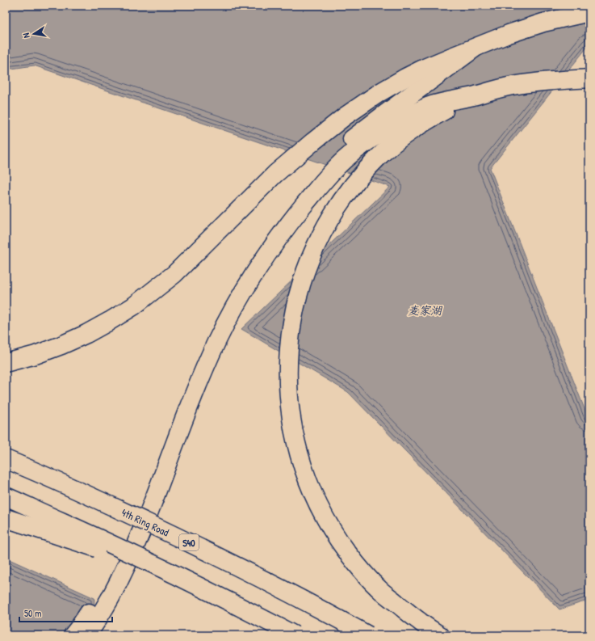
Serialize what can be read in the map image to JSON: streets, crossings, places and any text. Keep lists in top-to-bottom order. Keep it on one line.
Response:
{"streets":{"highway":["4th Ring Road","S40"]},"water":["麦家湖"],"scale_bar":"50 m","north":"left"}
